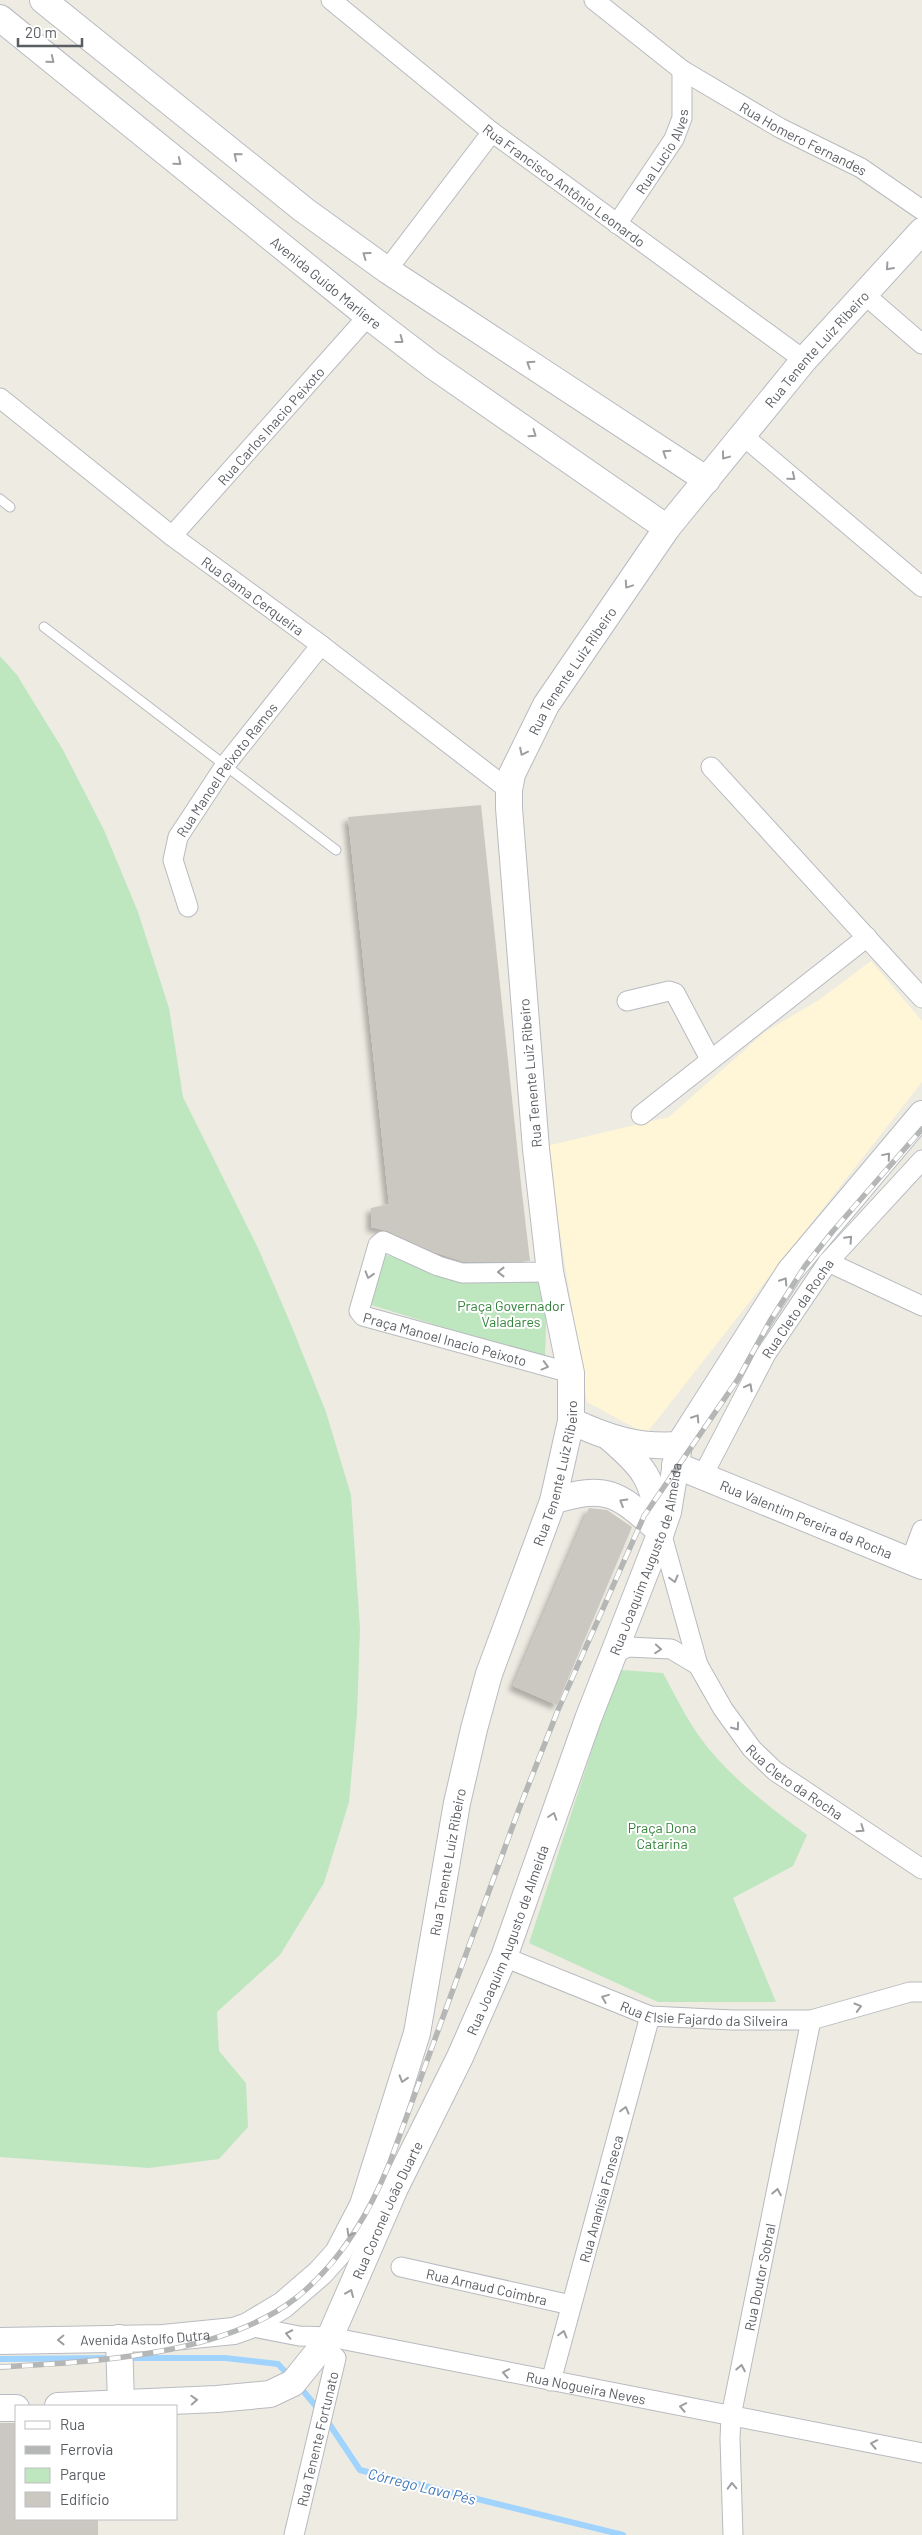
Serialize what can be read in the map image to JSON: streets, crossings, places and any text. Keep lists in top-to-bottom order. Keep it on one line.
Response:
{"streets":{"main road":["Avenida Guido Marliere","Rua Tenente Luiz Ribeiro","Rua Valentim Pereira da Rocha","Rua Joaquim Augusto de Almeida","Rua Coronel João Duarte","Avenida Astolfo Dutra"],"street":["Rua Homero Fernandes","Rua Lucio Alves","Rua Francisco Antônio Leonardo","Rua Carlos Inacio Peixoto","Rua Gama Cerqueira","Rua Manoel Peixoto Ramos","Rua Cleto da Rocha","Praça Manoel Inacio Peixoto","Rua Elsie Fajardo da Silveira","Rua Ananísia Fonseca","Rua Doutor Sobral","Rua Arnaud Coimbra","Rua Nogueira Neves","Rua Tenente Fortunato"]},"crossings":[["Rua Homero Fernandes","Rua Lucio Alves"],["Rua Lucio Alves","Rua Francisco Antônio Leonardo"],["Rua Francisco Antônio Leonardo","Rua Tenente Luiz Ribeiro"],["Avenida Guido Marliere","Rua Tenente Luiz Ribeiro"],["Avenida Guido Marliere","Rua Carlos Inacio Peixoto"],["Rua Tenente Luiz Ribeiro","Rua Gama Cerqueira"],["Rua Tenente Luiz Ribeiro","Praça Manoel Inacio Peixoto"],["Rua Tenente Luiz Ribeiro","Rua Coronel João Duarte"],["Rua Carlos Inacio Peixoto","Rua Gama Cerqueira"],["Rua Gama Cerqueira","Rua Manoel Peixoto Ramos"],["Rua Cleto da Rocha","Rua Valentim Pereira da Rocha"],["Rua Cleto da Rocha","Rua Joaquim Augusto de Almeida"],["Rua Valentim Pereira da Rocha","Rua Joaquim Augusto de Almeida"],["Rua Joaquim Augusto de Almeida","Rua Elsie Fajardo da Silveira"],["Rua Joaquim Augusto de Almeida","Rua Coronel João Duarte"],["Rua Elsie Fajardo da Silveira","Rua Ananísia Fonseca"],["Rua Elsie Fajardo da Silveira","Rua Doutor Sobral"],["Rua Ananísia Fonseca","Rua Arnaud Coimbra"],["Rua Ananísia Fonseca","Rua Nogueira Neves"],["Rua Coronel João Duarte","Avenida Astolfo Dutra"],["Rua Coronel João Duarte","Rua Nogueira Neves"],["Rua Coronel João Duarte","Rua Tenente Fortunato"],["Rua Doutor Sobral","Rua Nogueira Neves"],["Avenida Astolfo Dutra","Rua Nogueira Neves"],["Rua Nogueira Neves","Rua Tenente Fortunato"]],"one_way":["Rua Joaquim Augusto de Almeida","Rua Ananísia Fonseca","Rua Doutor Sobral","Rua Nogueira Neves"],"water":["Córrego Lava Pés"],"parks":["Praça Governador Valadares","Praça Dona Catarina"],"legend":["Rua","Ferrovia","Parque","Edifício"],"scale_bar":"20 m"}
